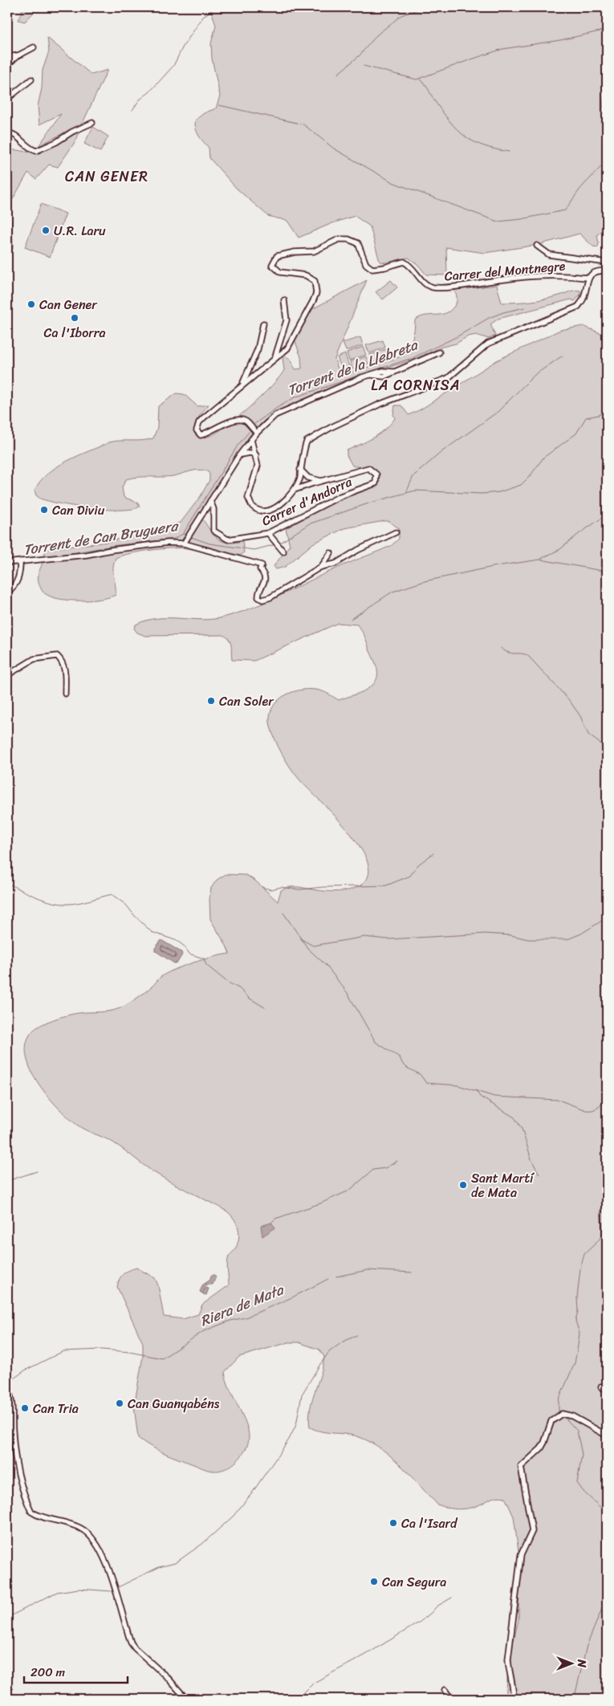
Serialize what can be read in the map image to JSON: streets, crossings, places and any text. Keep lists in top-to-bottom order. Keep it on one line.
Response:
{"streets":{"street":["Carrer del Montnegre","Carrer d'Andorra"]},"districts":["CAN GENER","LA CORNISA"],"water":["Torrent de la Llebreta","Torrent de Can Bruguera","Riera de Mata"],"places":["U.R. Laru","Can Gener","Ca l'Iborra","Can Diviu","Can Soler","Sant Martí de Mata","Can Guanyabéns","Can Tria","Ca l'Isard","Can Segura"],"scale_bar":"200 m","north":"right"}
